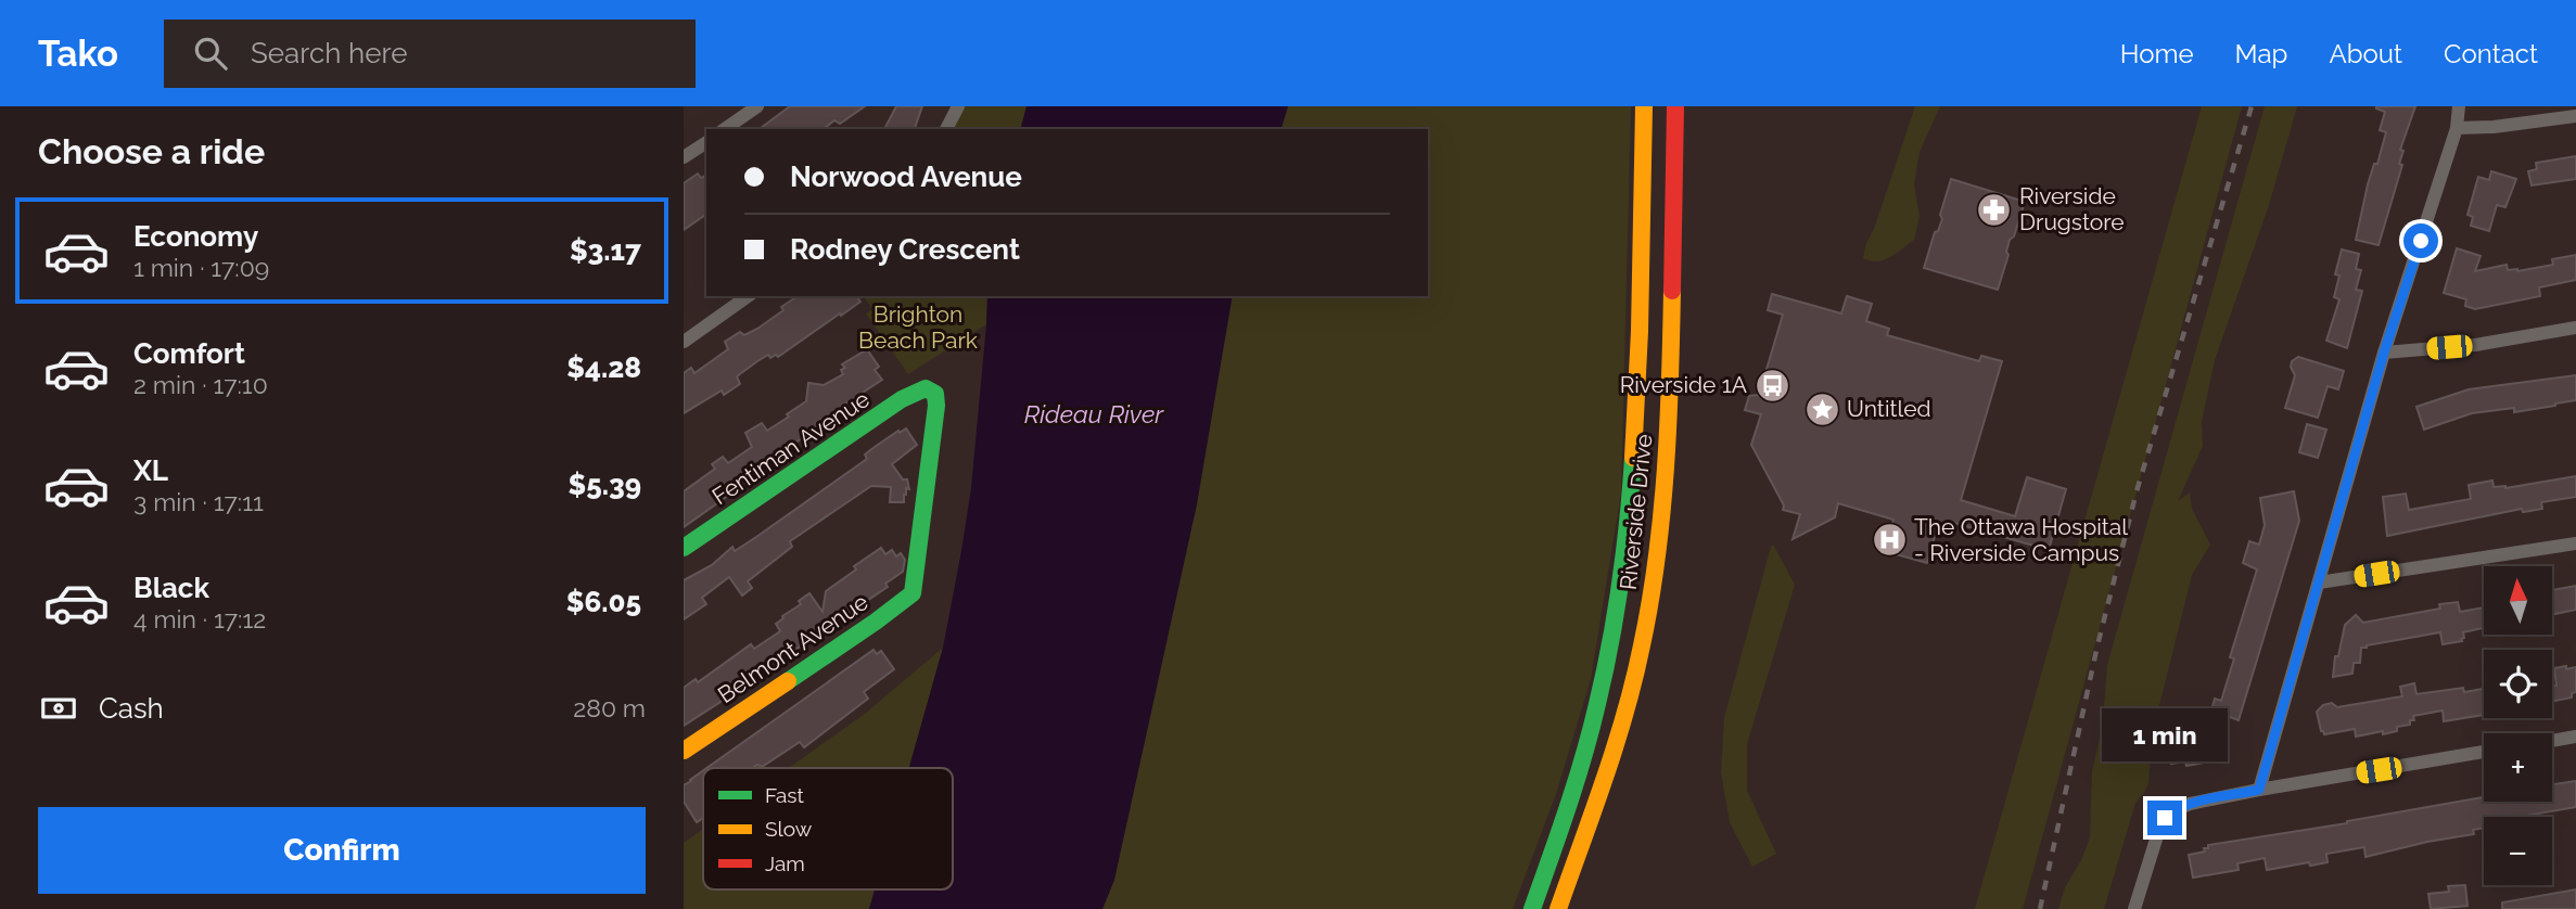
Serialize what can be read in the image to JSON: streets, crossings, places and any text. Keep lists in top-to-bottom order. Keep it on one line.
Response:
{"streets":{"main road":["Fentiman Avenue","Riverside Drive","Belmont Avenue"]},"crossings":[["Fentiman Avenue","Belmont Avenue"]],"water":["Rideau River"],"parks":["Brighton Beach Park"],"places":{"pharmacy":["Riverside Drugstore"],"bus stop":["Riverside 1A"],"place":["Untitled"],"hospital":["The Ottawa Hospital - Riverside Campus"]},"legend":["Fast","Slow","Jam"],"north":"top","page":{"header":"Tako","search":"Search here","nav":["Home","Map","About","Contact"],"heading":"Choose a ride","banner":["Norwood Avenue","Rodney Crescent"],"list":[{"name":"Economy","note":"1 min · 17:09","value":"$3.17"},{"name":"Comfort","note":"2 min · 17:10","value":"$4.28"},{"name":"XL","note":"3 min · 17:11","value":"$5.39"},{"name":"Black","note":"4 min · 17:12","value":"$6.05"}],"map_buttons":["+","−"],"pay":["Cash","280 m"],"bubble":"1 min","buttons":"Confirm"}}
